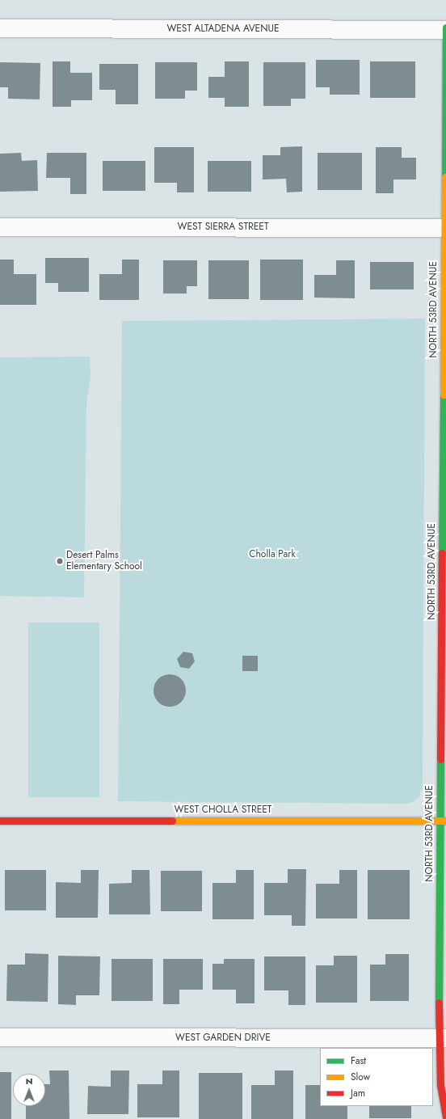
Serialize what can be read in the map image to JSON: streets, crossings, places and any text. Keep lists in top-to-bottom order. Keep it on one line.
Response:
{"streets":{"street":["WEST ALTADENA AVENUE","WEST SIERRA STREET","NORTH 53RD AVENUE","WEST CHOLLA STREET","WEST GARDEN DRIVE"]},"crossings":[["WEST ALTADENA AVENUE","NORTH 53RD AVENUE"],["WEST SIERRA STREET","NORTH 53RD AVENUE"],["NORTH 53RD AVENUE","WEST CHOLLA STREET"],["NORTH 53RD AVENUE","WEST GARDEN DRIVE"]],"parks":["Cholla Park"],"places":["Desert Palms Elementary School"],"legend":["Fast","Slow","Jam"],"north":"top"}
